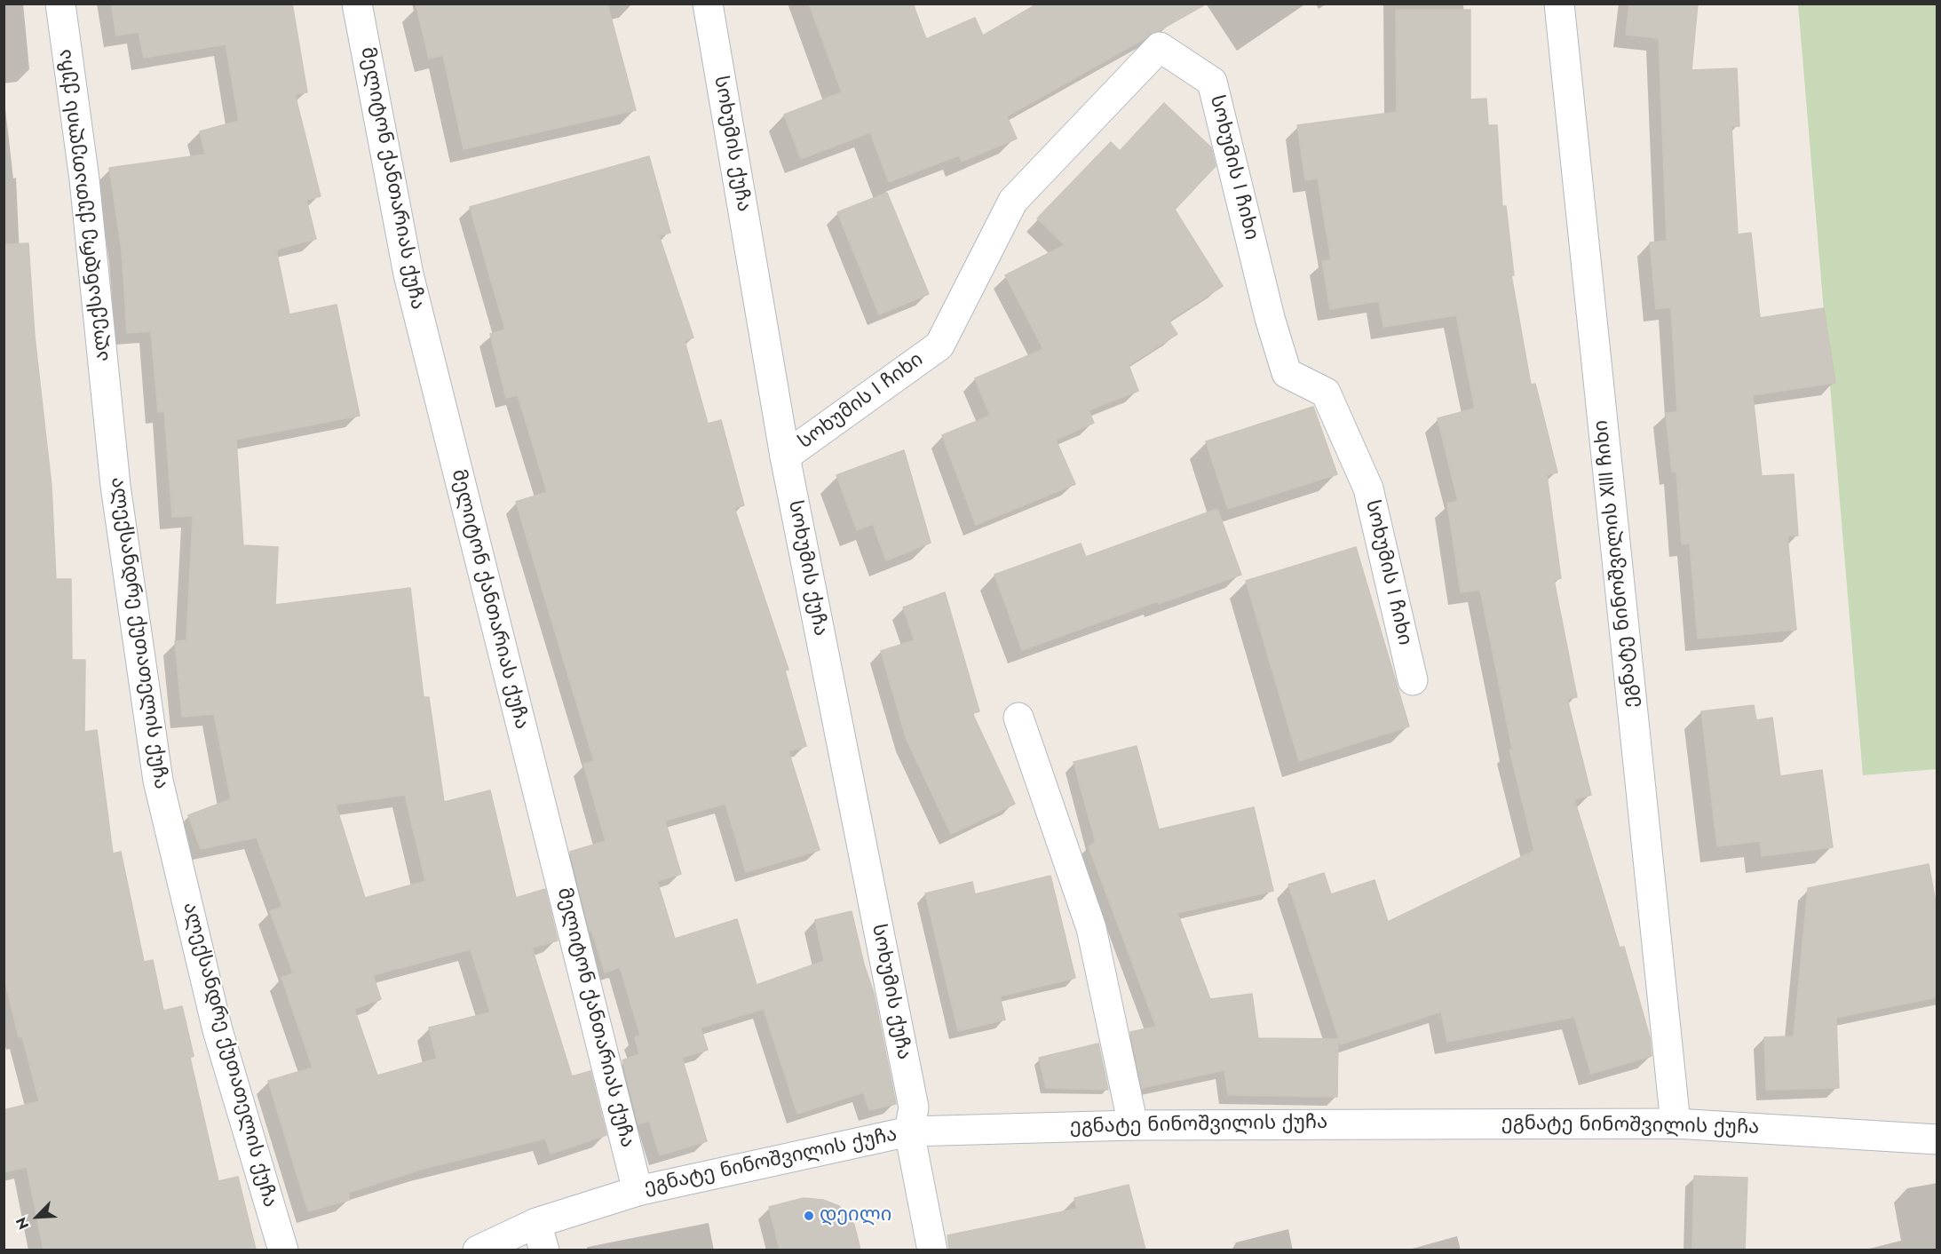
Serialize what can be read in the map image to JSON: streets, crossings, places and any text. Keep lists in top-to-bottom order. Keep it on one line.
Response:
{"streets":{"street":["სოხუმის ქუჩა","სოხუმის I ჩიხი","მელიტონ ქანთარიას ქუჩა","ალექსანდრე ქუთათელის ქუჩა","ეგნატე ნინოშვილის XIII ჩიხი","ეგნატე ნინოშვილის ქუჩა"]},"crossings":[["სოხუმის ქუჩა","სოხუმის I ჩიხი"],["სოხუმის ქუჩა","ეგნატე ნინოშვილის ქუჩა"],["მელიტონ ქანთარიას ქუჩა","ეგნატე ნინოშვილის ქუჩა"],["ეგნატე ნინოშვილის XIII ჩიხი","ეგნატე ნინოშვილის ქუჩა"]],"places":["დეილი"],"north":"bottom left"}
